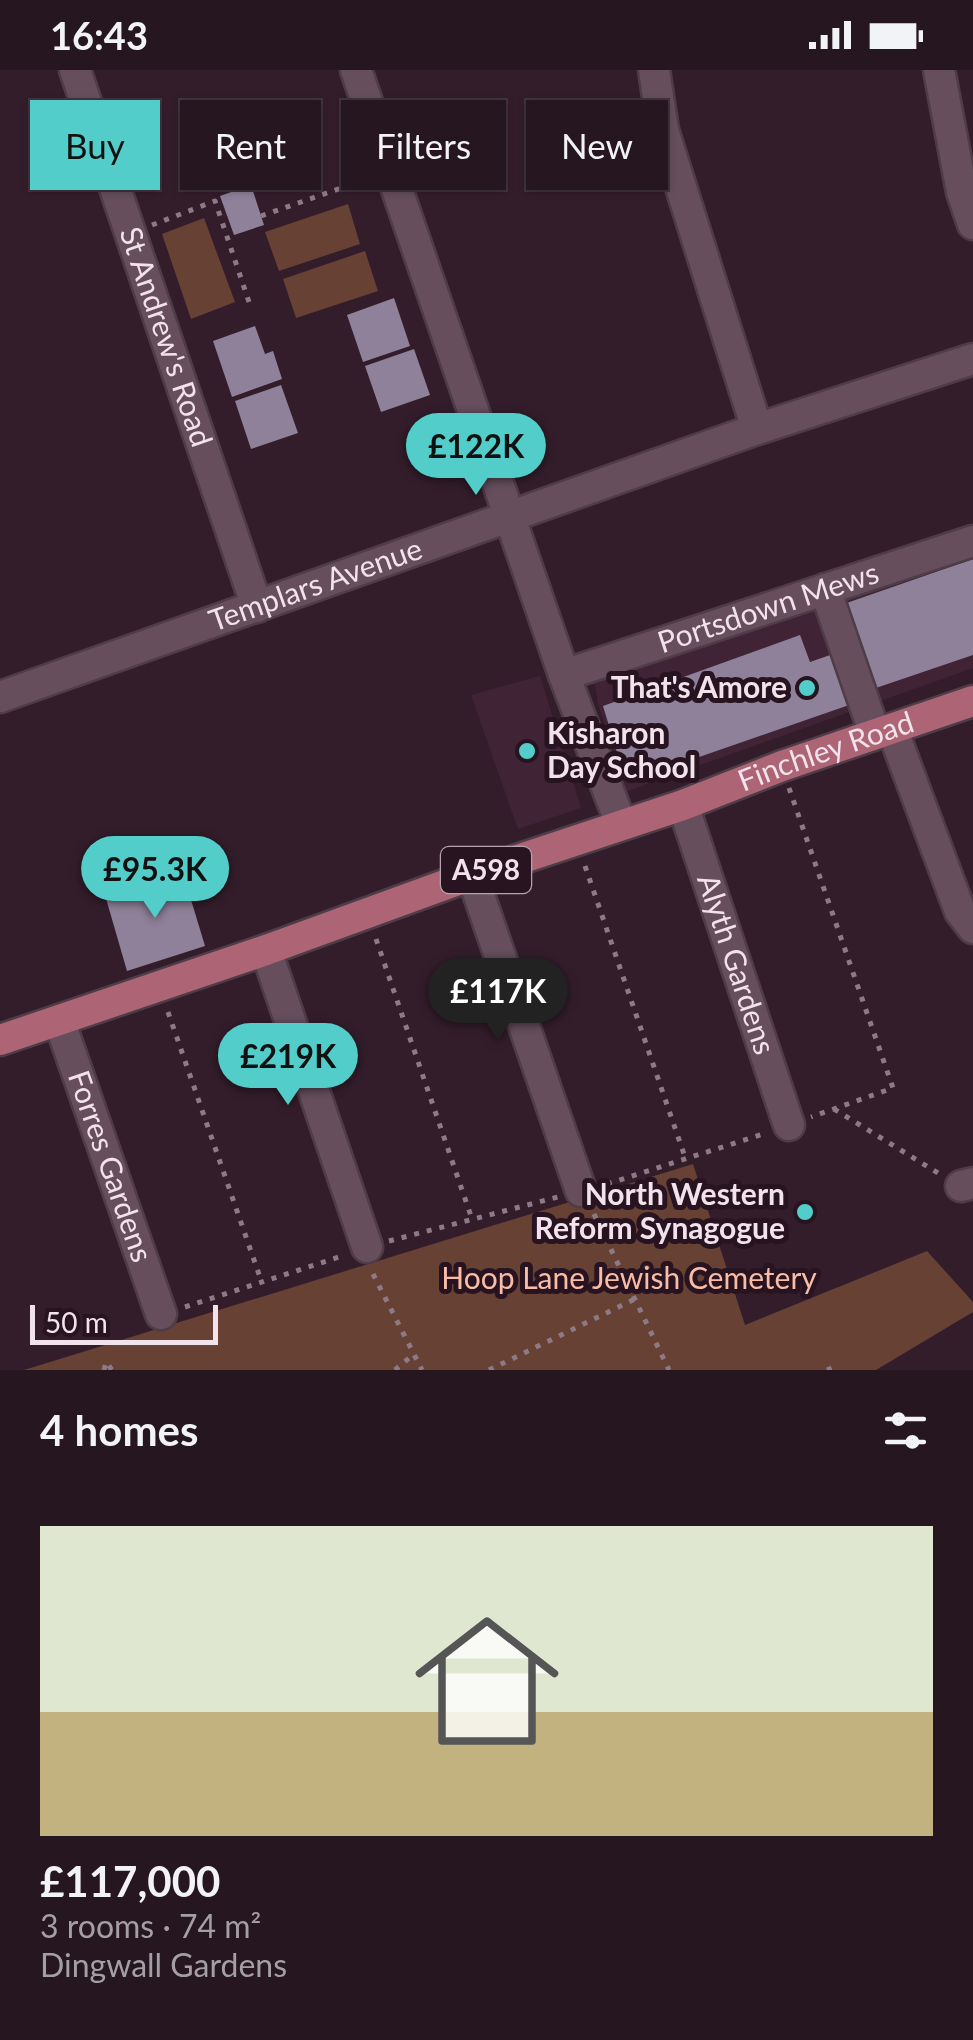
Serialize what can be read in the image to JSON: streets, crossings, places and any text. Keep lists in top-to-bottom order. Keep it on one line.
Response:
{"streets":{"main road":["Finchley Road","A598"],"street":["St Andrew's Road","Templars Avenue","Portsdown Mews","Alyth Gardens","Forres Gardens"]},"crossings":[["St Andrew's Road","Templars Avenue"],["Finchley Road","Alyth Gardens"],["Finchley Road","Forres Gardens"]],"parks":["Hoop Lane Jewish Cemetery"],"places":["That's Amore","Kisharon Day School","North Western Reform Synagogue"],"scale_bar":"50 m","page":{"status":"16:43","chip":["Buy","Rent","Filters","New"],"price":["£122K","£95.3K","£117K","£219K"],"scale":"50 m","heading":"4 homes","list":[{"name":"£117,000","note":"3 rooms · 74 m² · Dingwall Gardens"}]}}
